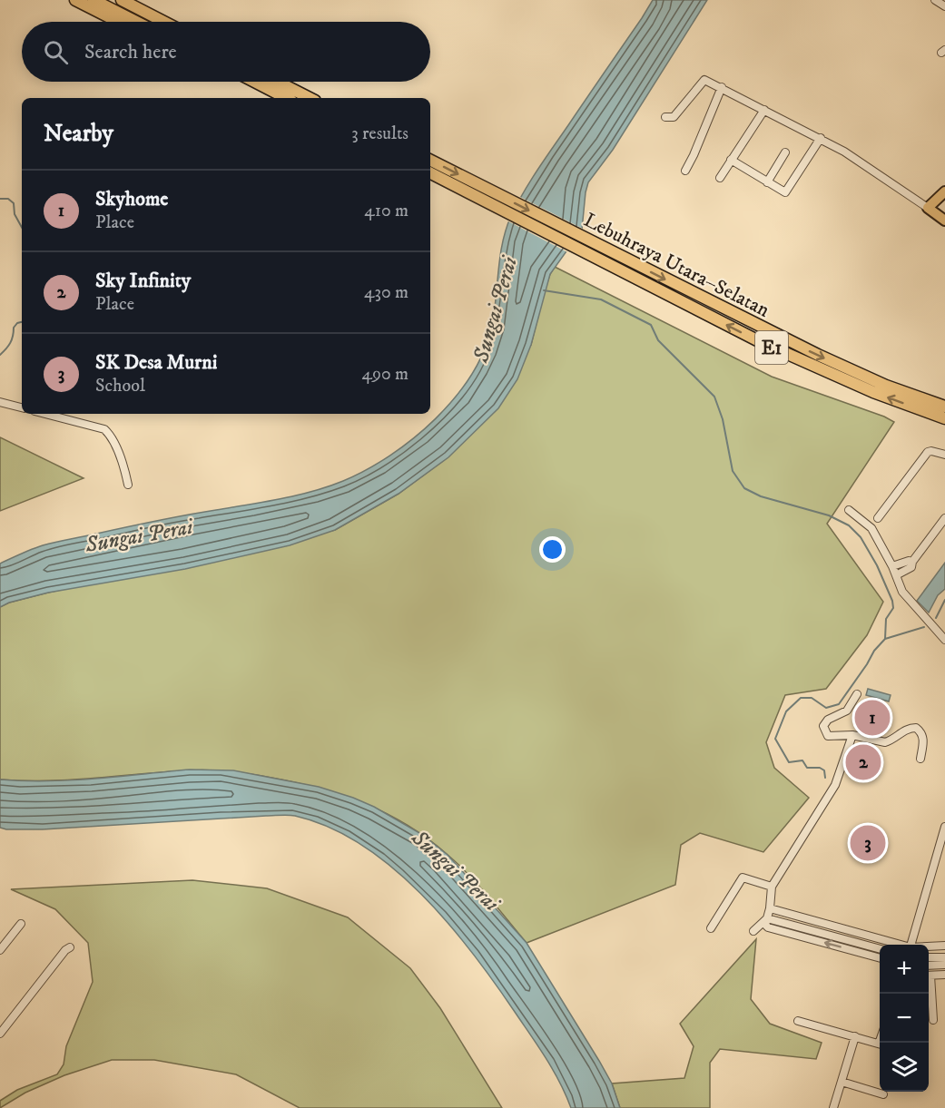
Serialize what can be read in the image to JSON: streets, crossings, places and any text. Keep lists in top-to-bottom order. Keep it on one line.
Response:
{"streets":{"highway":["Lebuhraya Utara–Selatan","E1"]},"water":["Sungai Perai"],"page":{"search":"Search here","heading":["Nearby","3 results"],"list":[{"mark":"1","name":"Skyhome","note":"Place","value":"410 m"},{"mark":"2","name":"Sky Infinity","note":"Place","value":"430 m"},{"mark":"3","name":"SK Desa Murni","note":"School","value":"490 m"}],"pins":["1","2","3"],"map_buttons":["+","−"]}}
